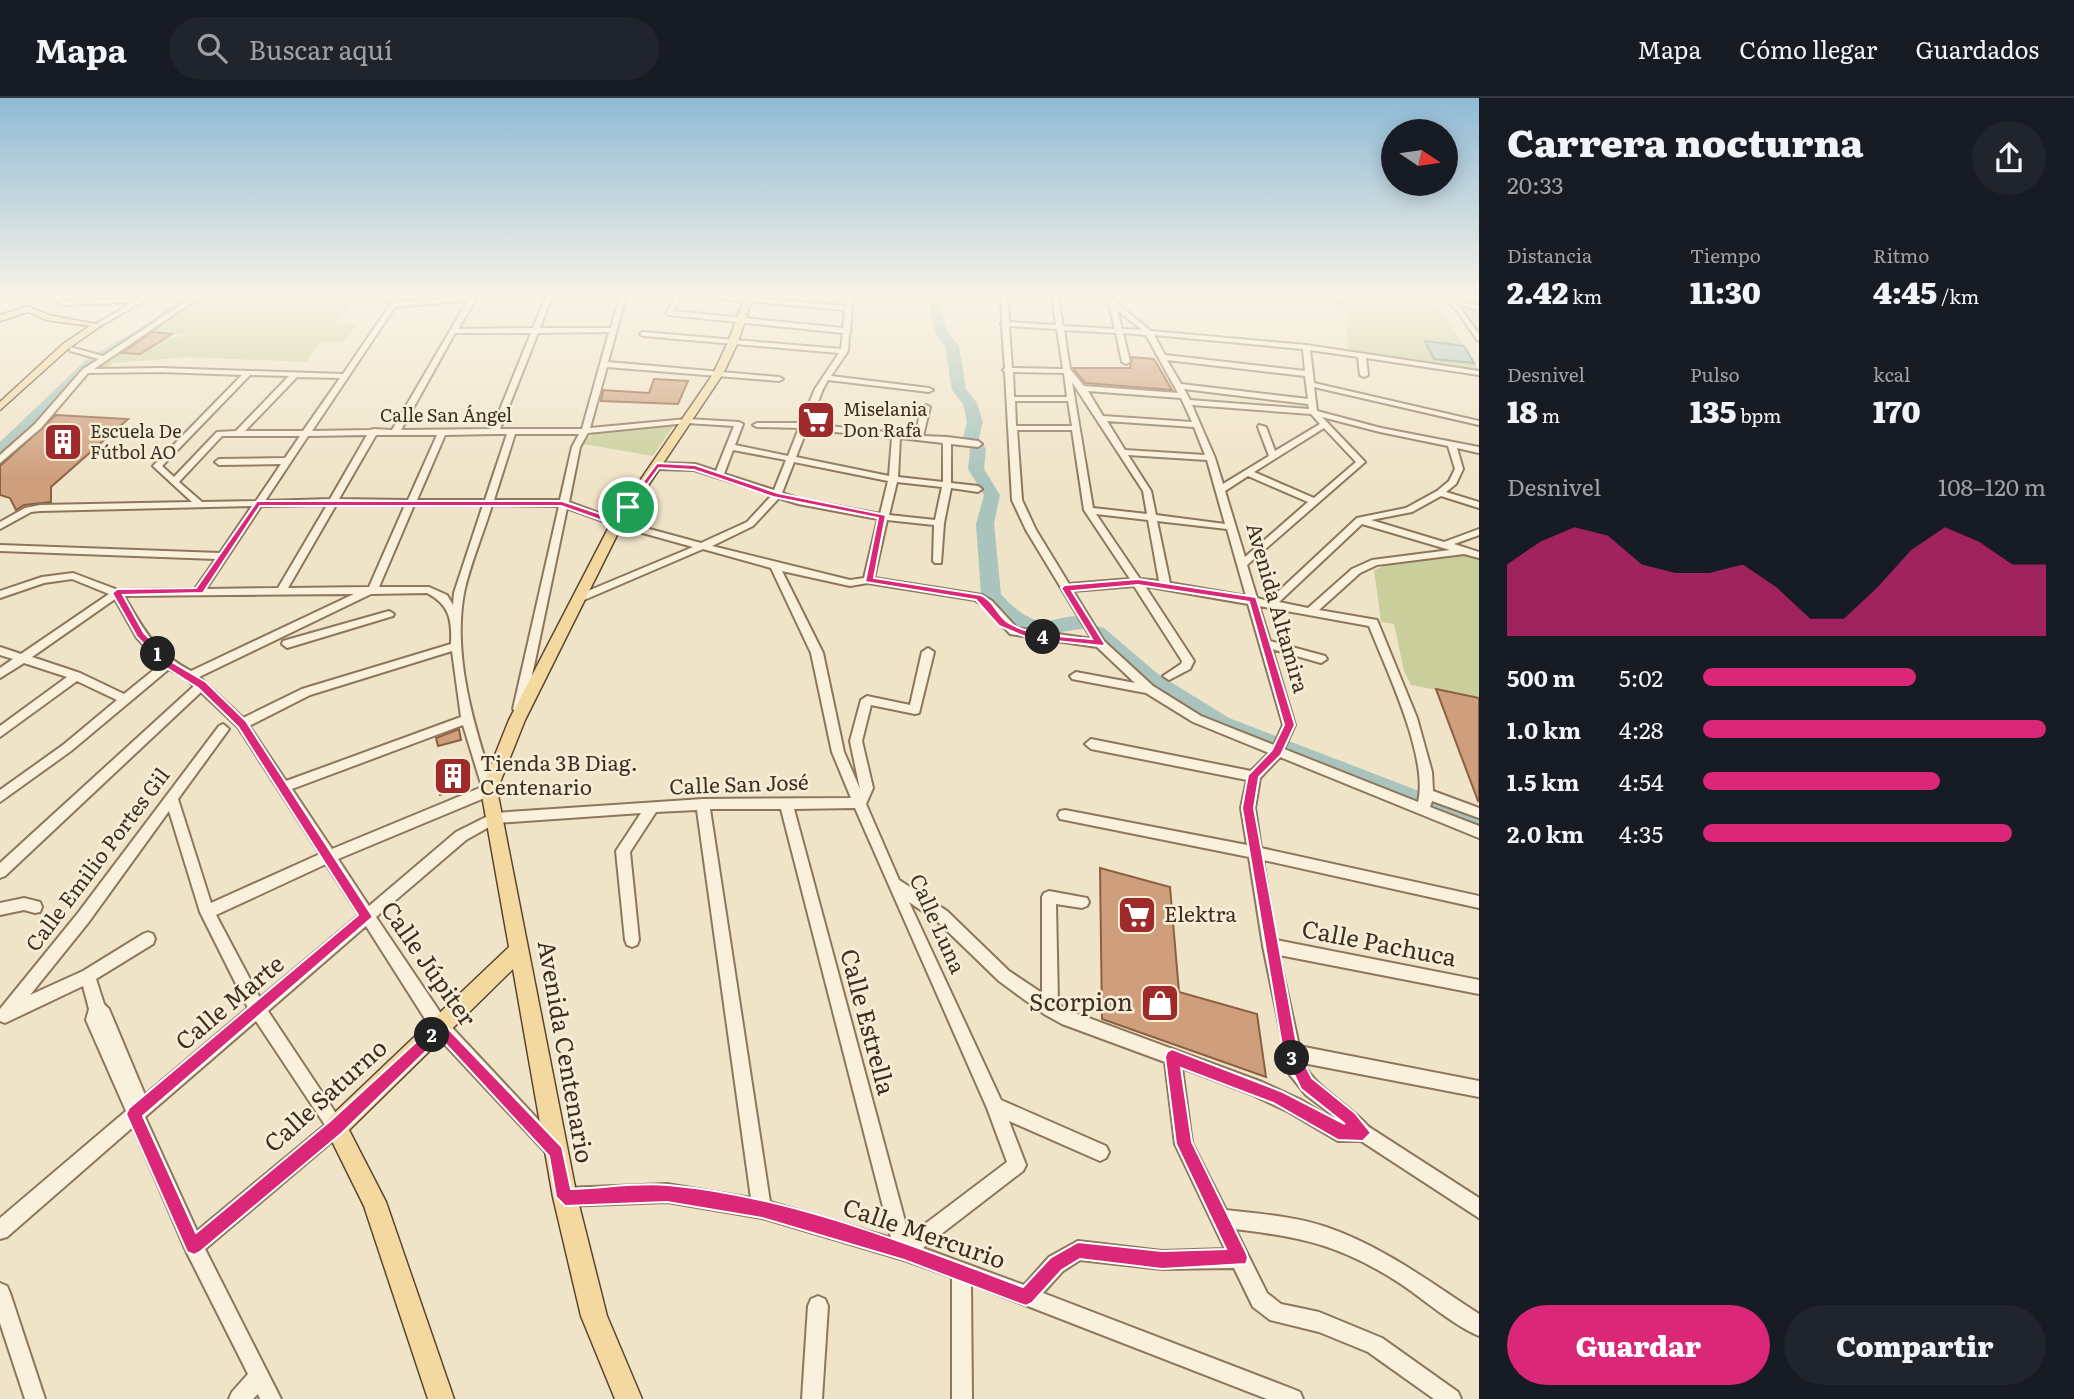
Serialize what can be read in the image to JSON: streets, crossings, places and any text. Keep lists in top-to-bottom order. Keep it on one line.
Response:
{"streets":{"main road":["Avenida Centenario","Calle Saturno"],"street":["Calle San Ángel","Avenida Altamira","Calle San José","Calle Emilio Portes Gil","Calle Luna","Calle Pachuca","Calle Júpiter","Calle Marte","Calle Estrella","Calle Mercurio"]},"crossings":[["Calle San José","Calle Luna"],["Calle San José","Calle Marte"],["Calle San José","Calle Estrella"],["Calle San José","Avenida Centenario"],["Calle Luna","Calle Estrella"],["Calle Luna","Calle Mercurio"],["Calle Júpiter","Calle Marte"],["Calle Júpiter","Avenida Centenario"],["Calle Júpiter","Calle Saturno"],["Calle Marte","Avenida Centenario"],["Calle Estrella","Calle Mercurio"],["Avenida Centenario","Calle Saturno"],["Avenida Centenario","Calle Mercurio"]],"places":{"supermarket":["Miselania Don Rafa","Elektra"],"building":["Escuela De Fútbol AO","Tienda 3B Diag. Centenario"],"shop":["Scorpion"]},"north":"right","page":{"header":"Mapa","search":"Buscar aquí","nav":["Mapa","Cómo llegar","Guardados"],"heading":["Carrera nocturna","20:33"],"stats":[["Distancia","2.42 km"],["Tiempo","11:30"],["Ritmo","4:45 /km"],["Desnivel","18 m"],["Pulso","135 bpm"],["kcal","170"]],"chart":["Desnivel","108–120 m"],"pins":["4","1","2","3"],"list":[{"name":"500 m","note":"5:02"},{"name":"1.0 km","note":"4:28"},{"name":"1.5 km","note":"4:54"},{"name":"2.0 km","note":"4:35"}],"buttons":["Guardar","Compartir"]}}
